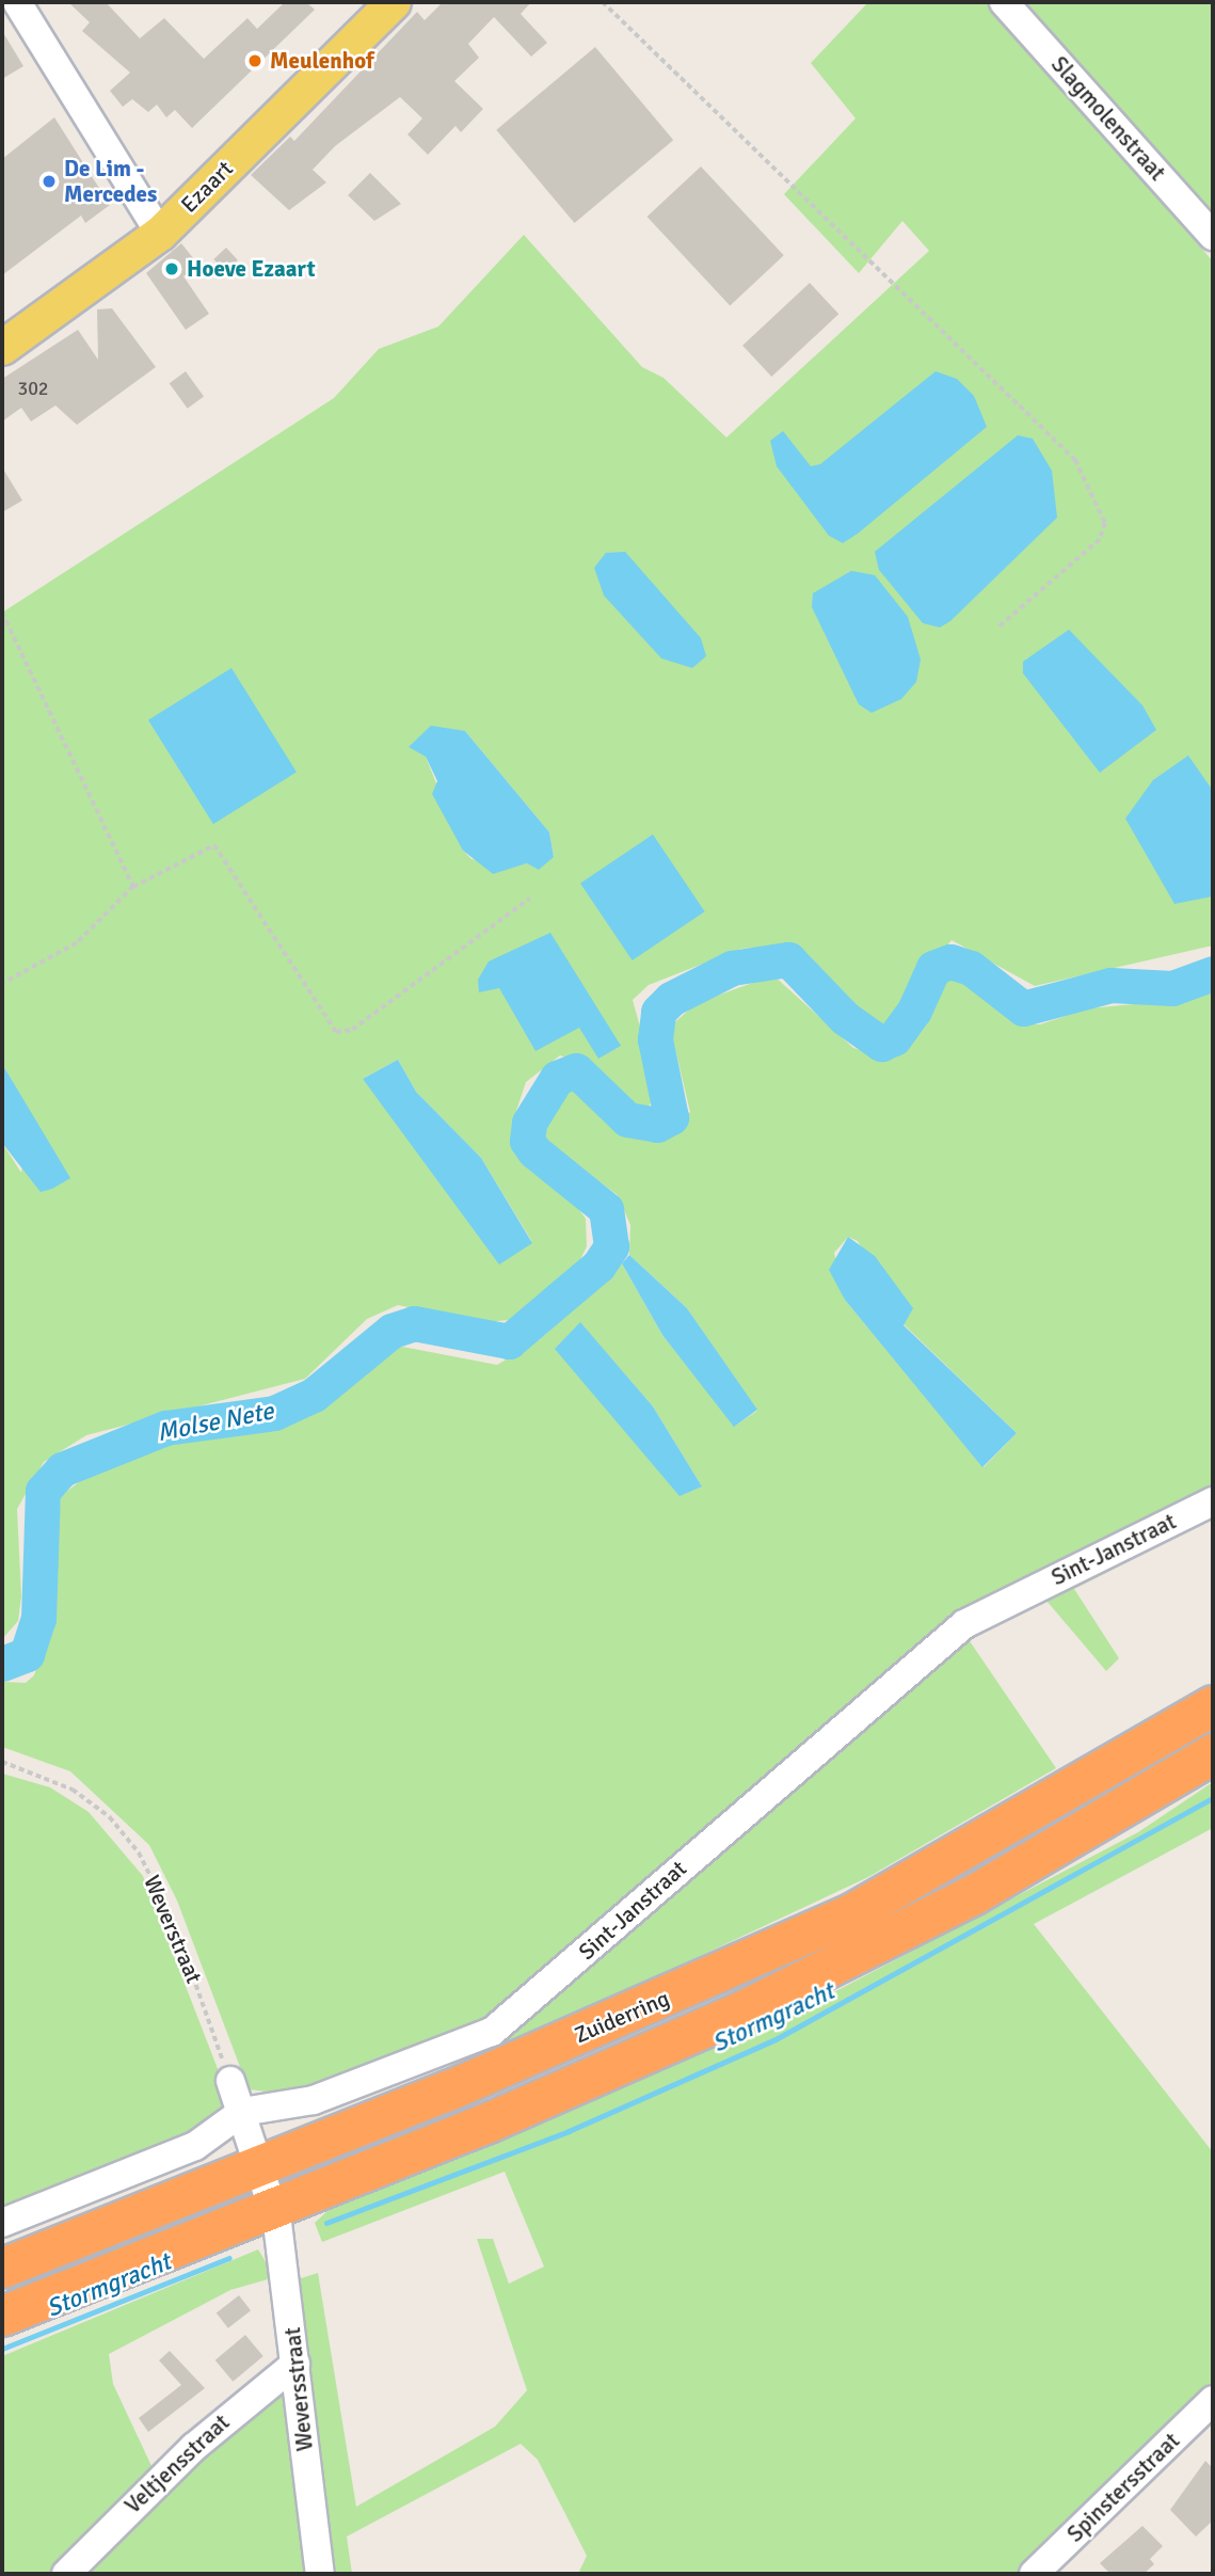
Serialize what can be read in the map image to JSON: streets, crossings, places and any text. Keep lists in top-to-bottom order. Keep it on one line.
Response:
{"streets":{"highway":["Zuiderring"],"main road":["Ezaart"],"street":["Slagmolenstraat","Sint-Janstraat","Weversstraat","Veltjensstraat","Spinstersstraat"],"path":["Weverstraat"]},"crossings":[["Zuiderring","Weversstraat"],["Weversstraat","Veltjensstraat"]],"water":["Molse Nete","Stormgracht"],"places":["Meulenhof","De Lim - Mercedes","Hoeve Ezaart"],"house_numbers":["302"]}
